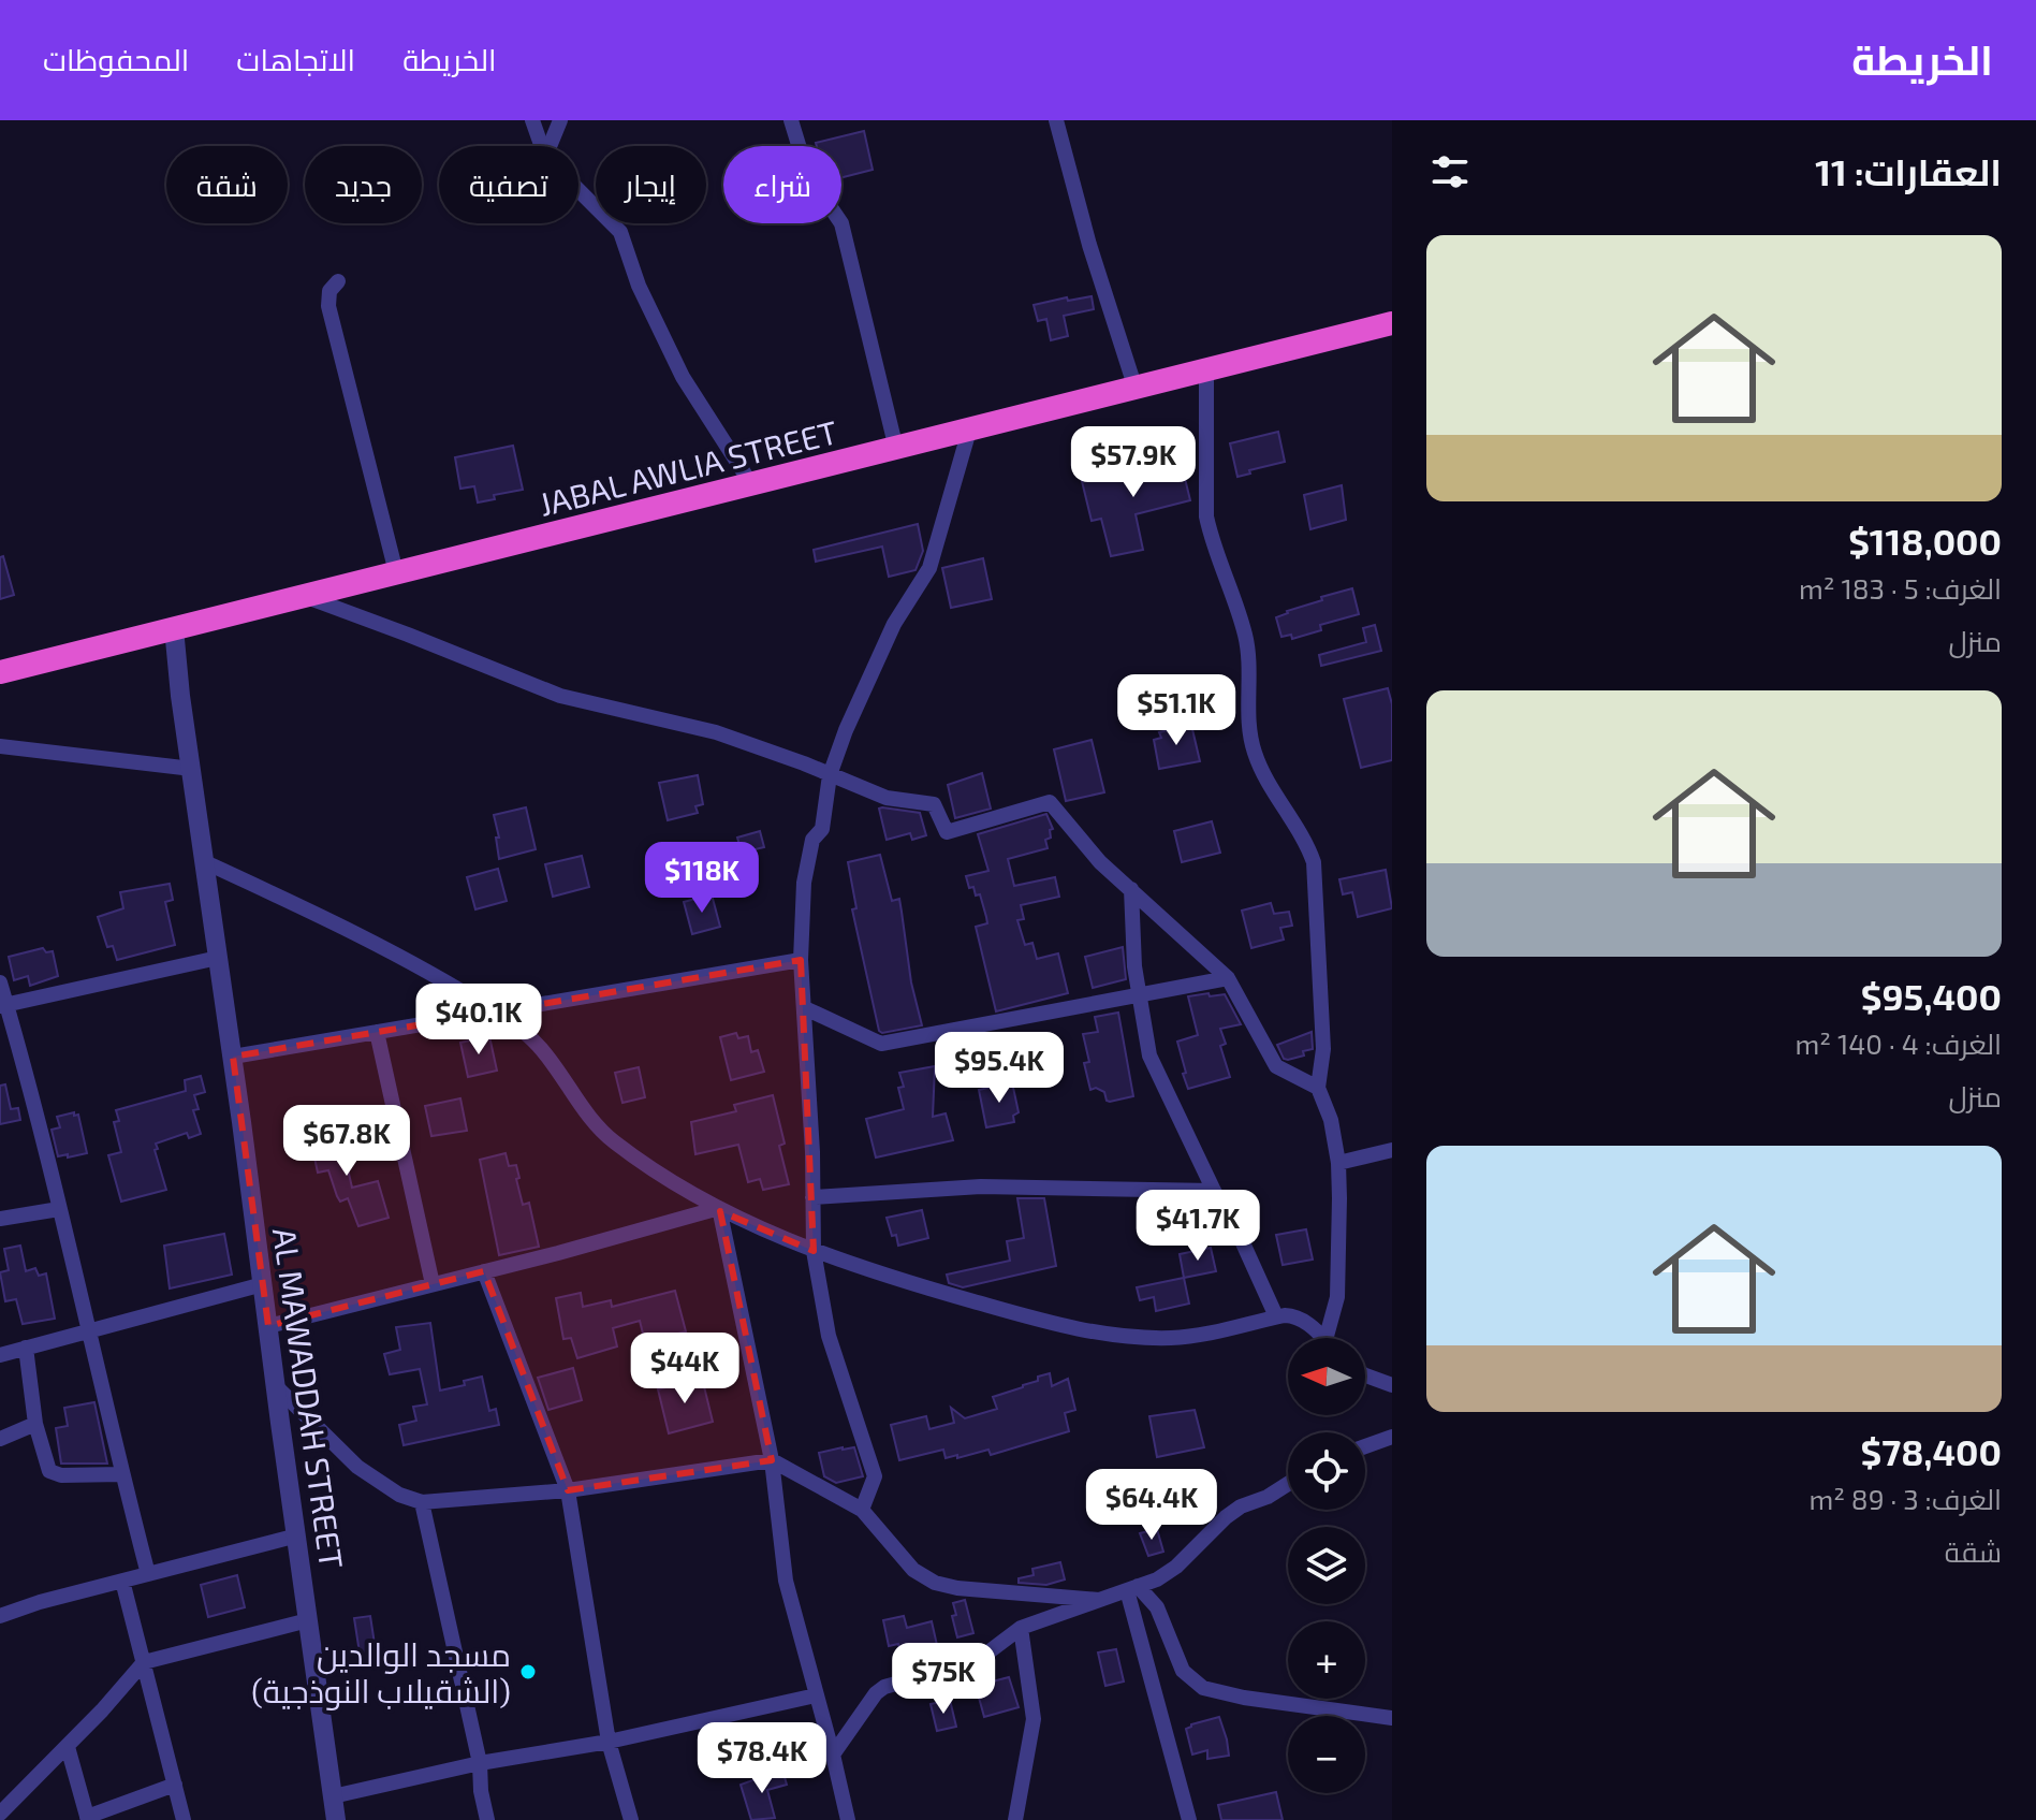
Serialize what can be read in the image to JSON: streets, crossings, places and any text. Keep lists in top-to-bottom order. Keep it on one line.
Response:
{"streets":{"highway":["JABAL AWLIA STREET"],"street":["AL MAWADDAH STREET"]},"crossings":[["JABAL AWLIA STREET","AL MAWADDAH STREET"]],"places":["مسجد الوالدين (الشقيلاب النوذجية)"],"north":"left","page":{"header":"الخريطة","nav":["الخريطة","الاتجاهات","المحفوظات"],"heading":"العقارات: 11","chip":["شراء","إيجار","تصفية","جديد","شقة"],"list":[{"name":"$118,000","note":"الغرف: 5 · 183 m² · منزل"},{"name":"$95,400","note":"الغرف: 4 · 140 m² · منزل"},{"name":"$78,400","note":"الغرف: 3 · 89 m² · شقة"}],"price":["$57.9K","$51.1K","$118K","$40.1K","$95.4K","$67.8K","$41.7K","$44K","$64.4K","$75K","$78.4K"],"map_buttons":["+","−"]}}
